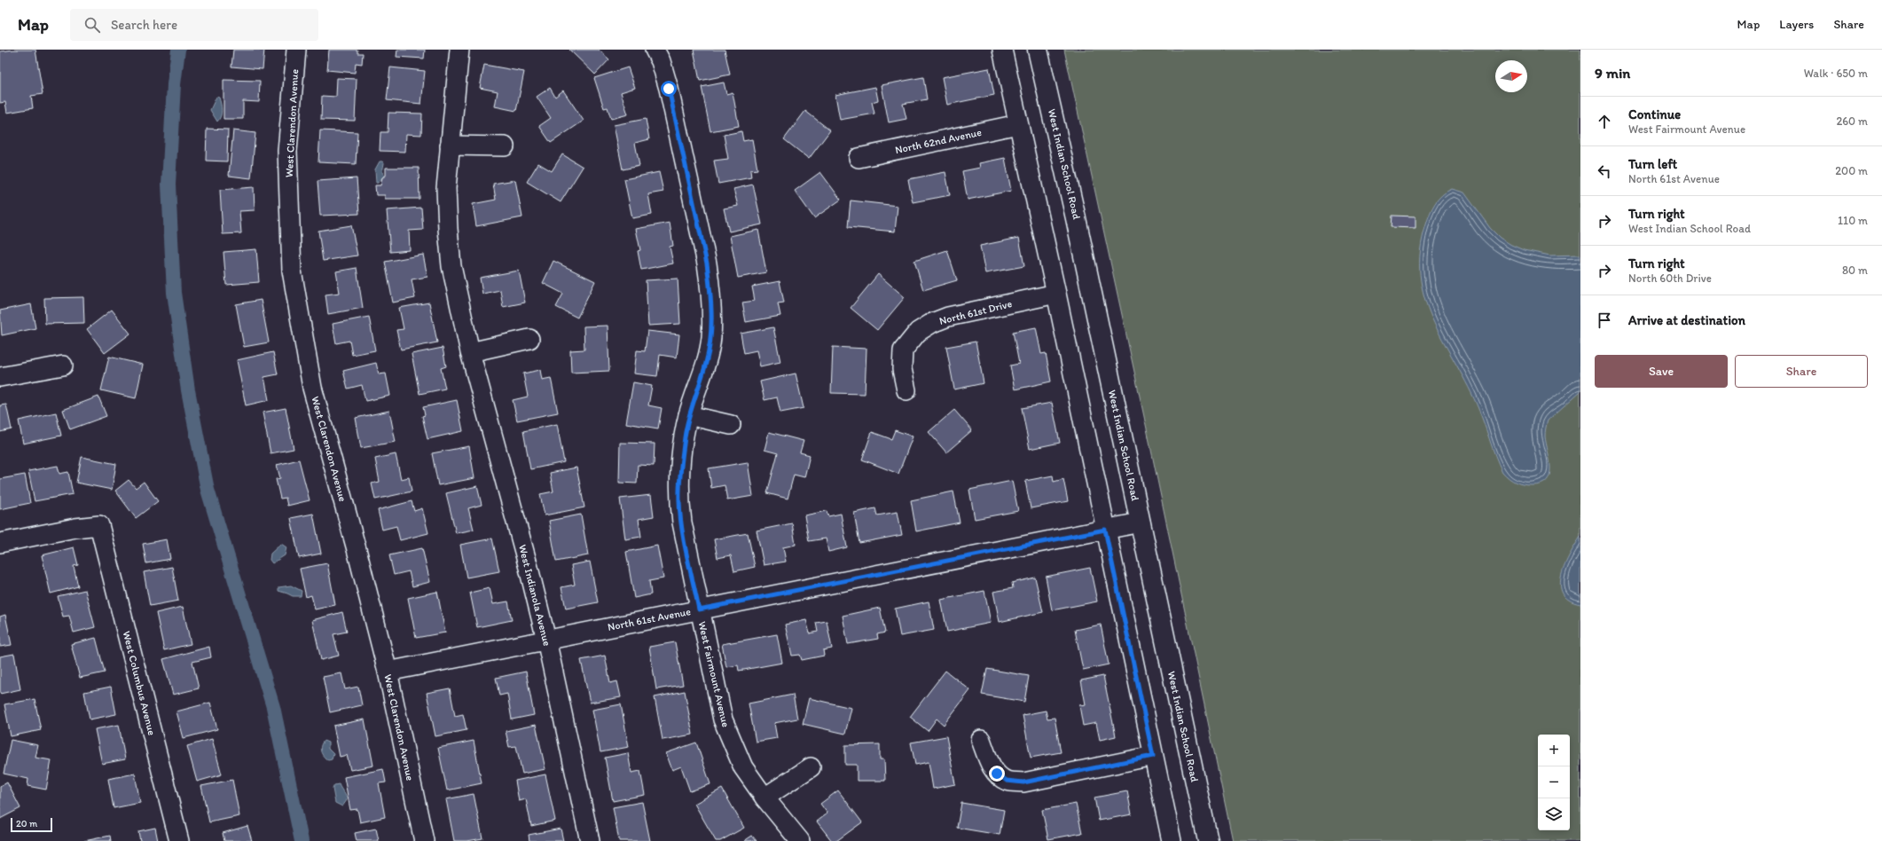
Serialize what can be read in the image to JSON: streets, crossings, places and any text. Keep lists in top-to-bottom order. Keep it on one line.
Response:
{"streets":{"main road":["West Indian School Road"],"street":["West Clarendon Avenue","North 62nd Avenue","North 61st Drive","West Indianola Avenue","North 61st Avenue","West Fairmount Avenue","West Columbus Avenue"]},"crossings":[["West Clarendon Avenue","North 61st Avenue"],["West Indian School Road","North 61st Avenue"],["West Indianola Avenue","North 61st Avenue"],["North 61st Avenue","West Fairmount Avenue"]],"scale_bar":"20 m","north":"right","page":{"header":"Map","search":"Search here","nav":["Map","Layers","Share"],"heading":["9 min","Walk · 650 m"],"list":[["Continue","West Fairmount Avenue","260 m"],["Turn left","North 61st Avenue","200 m"],["Turn right","West Indian School Road","110 m"],["Turn right","North 60th Drive","80 m"],"Arrive at destination"],"buttons":["Save","Share"],"map_buttons":["+","−"],"scale":"20 m"}}
